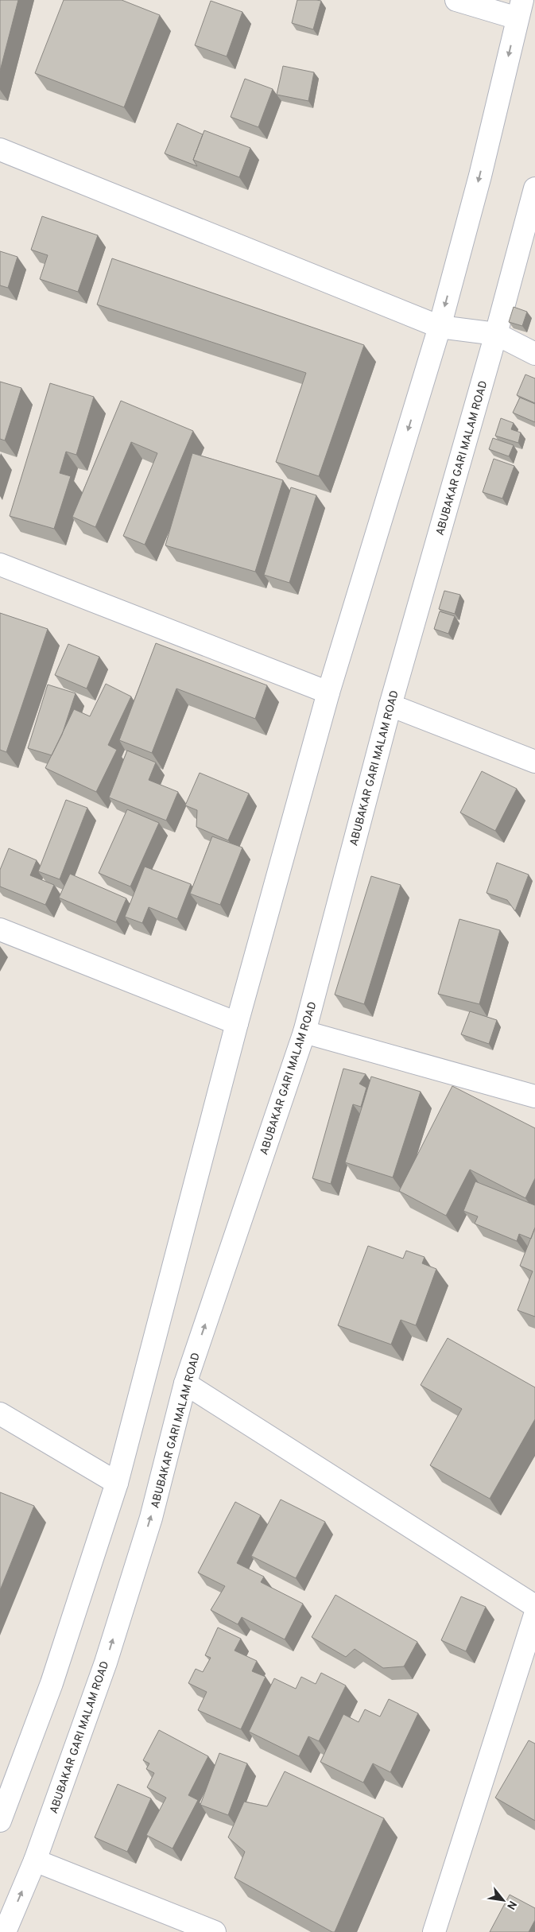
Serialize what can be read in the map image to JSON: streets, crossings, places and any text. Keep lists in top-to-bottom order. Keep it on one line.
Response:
{"streets":{"street":["ABUBAKAR GARI MALAM ROAD"]},"north":"bottom right"}
